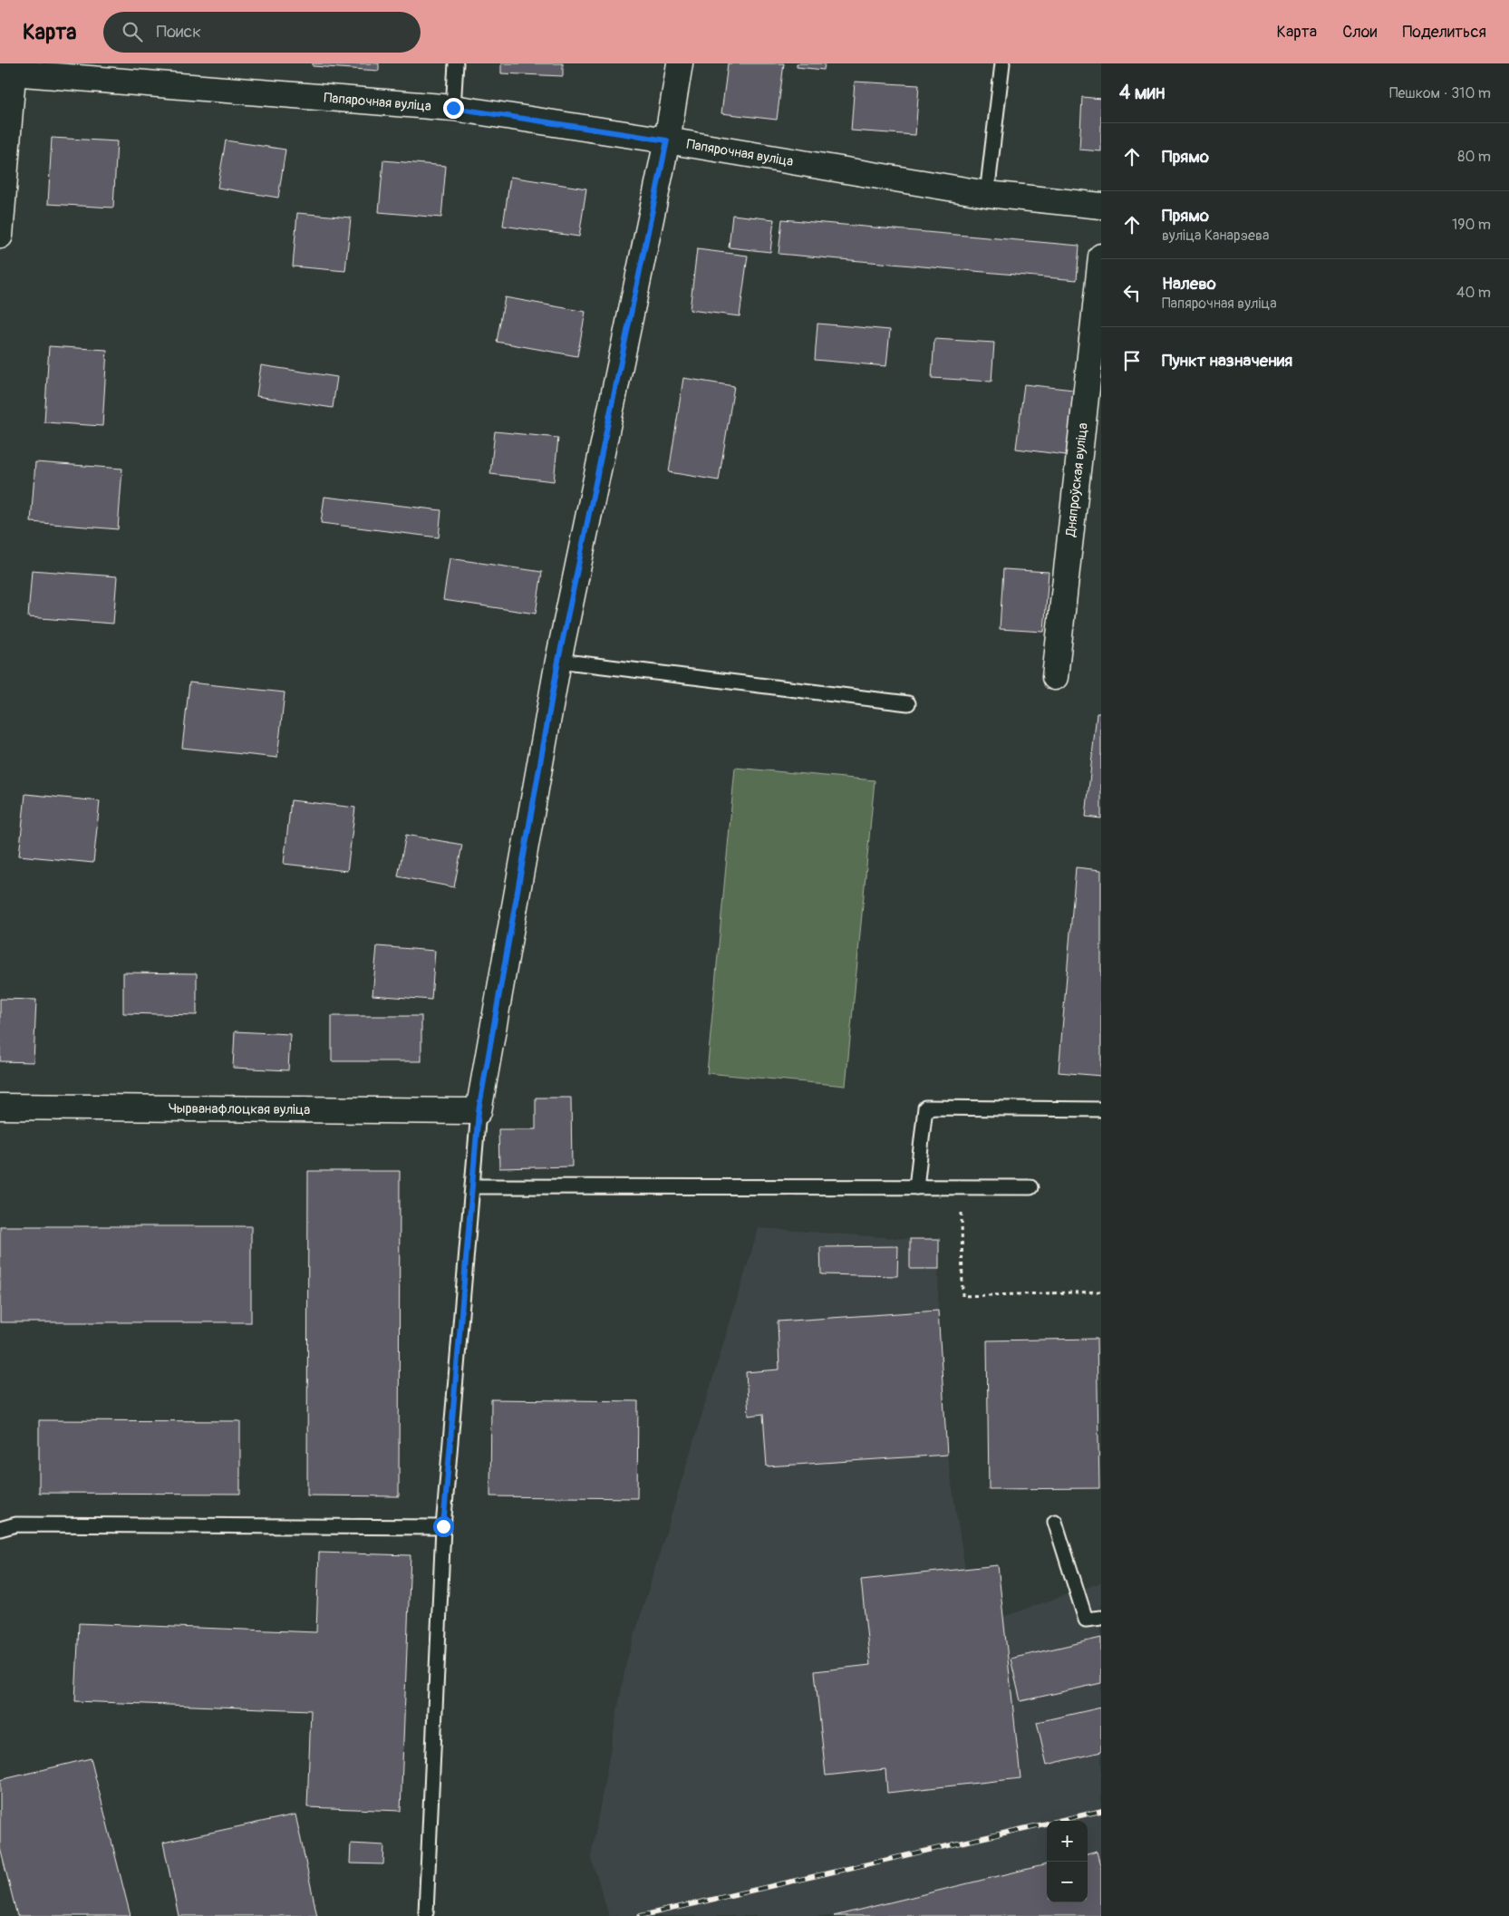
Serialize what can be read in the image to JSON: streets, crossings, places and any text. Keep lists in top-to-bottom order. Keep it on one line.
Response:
{"streets":{"street":["Папярочная вуліца","Дняпроўская вуліца","Чырванафлоцкая вуліца"]},"page":{"header":"Карта","search":"Поиск","nav":["Карта","Слои","Поделиться"],"heading":["4 мин","Пешком · 310 m"],"list":[["Прямо","80 m"],["Прямо","вуліца Канарэева","190 m"],["Налево","Папярочная вуліца","40 m"],"Пункт назначения"],"map_buttons":["+","−"]}}
